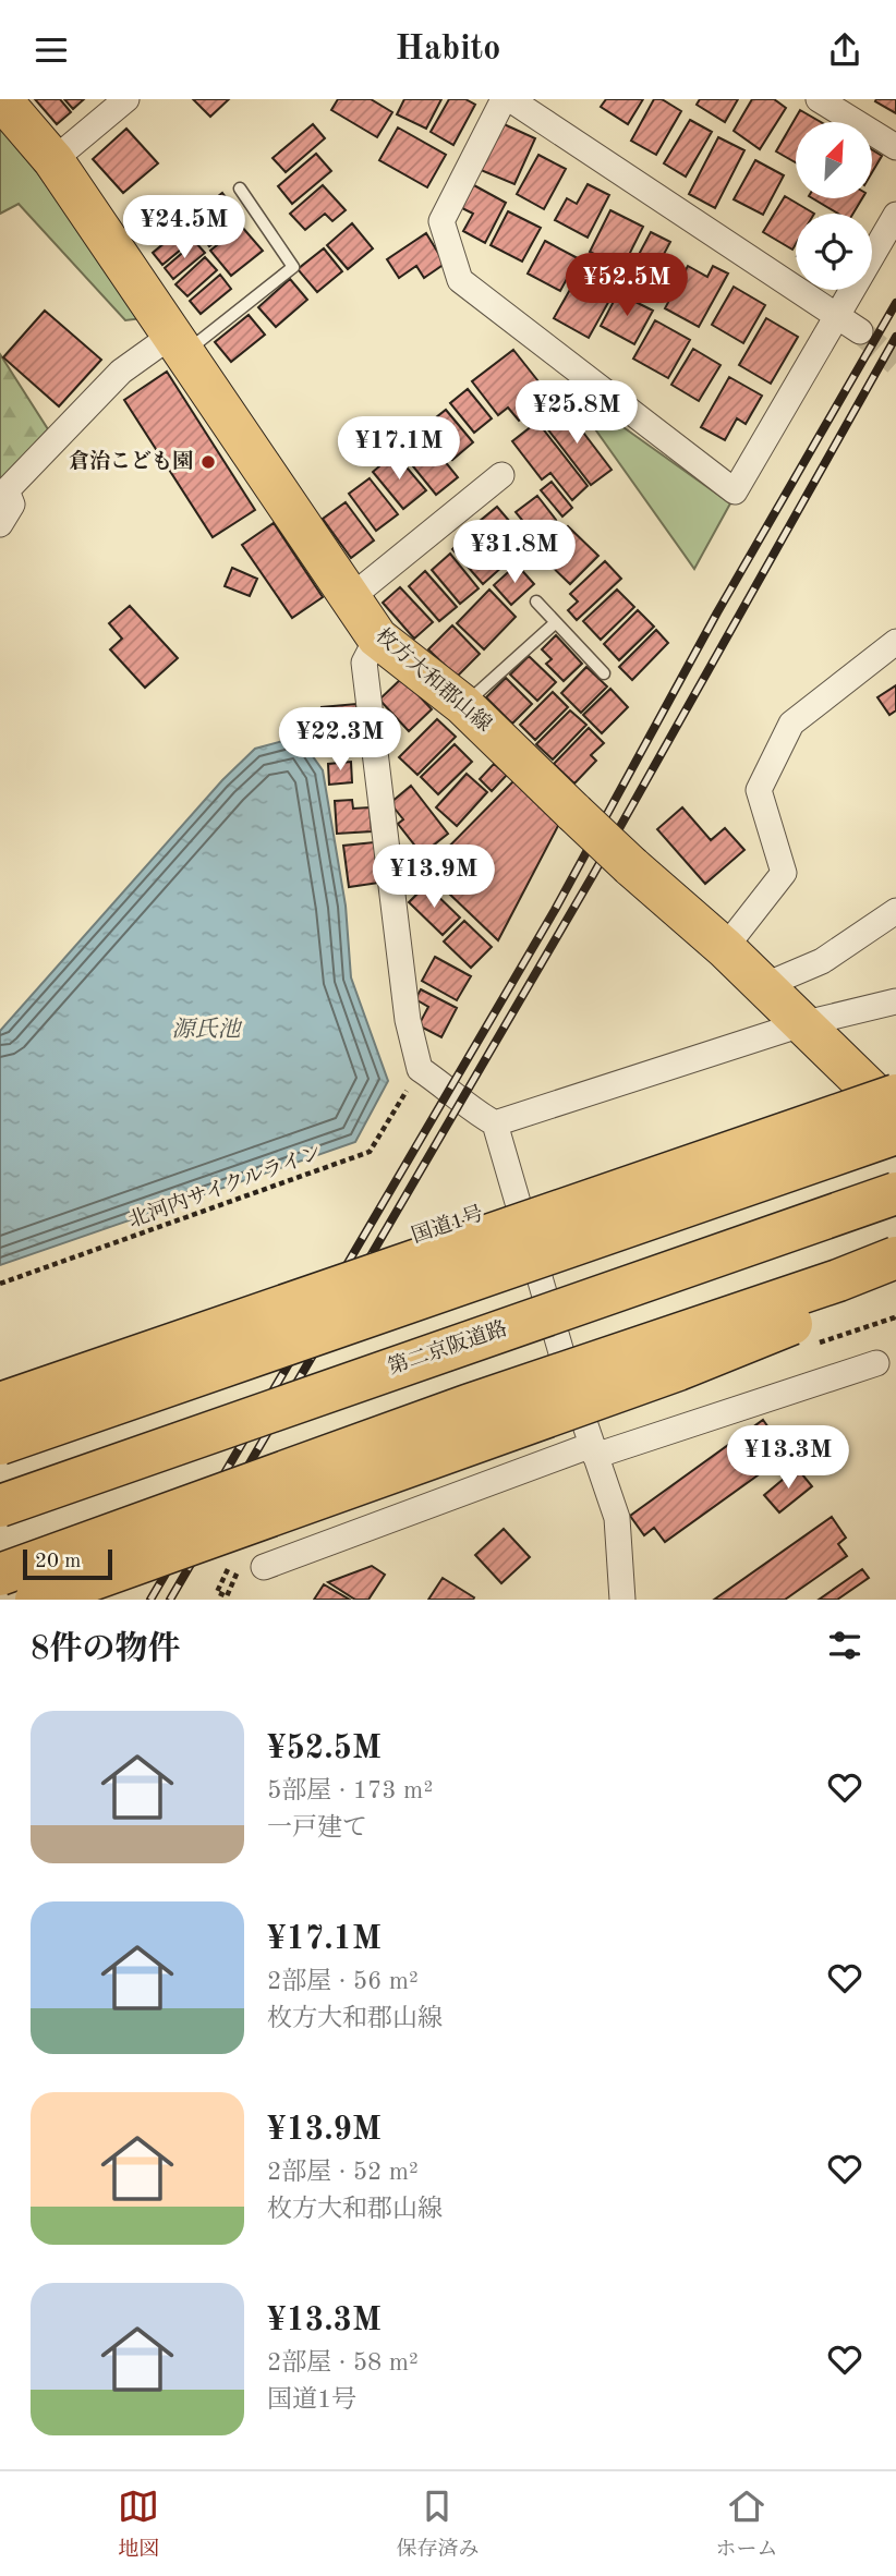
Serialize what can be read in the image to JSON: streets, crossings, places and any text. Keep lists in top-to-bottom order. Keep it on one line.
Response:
{"streets":{"highway":["国道1号","第二京阪道路"],"main road":["枚方大和郡山線"],"path":["北河内サイクルライン"]},"water":["源氏池"],"places":["倉治こども園"],"scale_bar":"20 m","north":"top right","page":{"header":"Habito","price":["¥24.5M","¥52.5M","¥25.8M","¥17.1M","¥31.8M","¥22.3M","¥13.9M","¥13.3M"],"scale":"20 m","heading":"8件の物件","list":[{"name":"¥52.5M","note":"5部屋 · 173 m² · 一戸建て"},{"name":"¥17.1M","note":"2部屋 · 56 m² · 枚方大和郡山線"},{"name":"¥13.9M","note":"2部屋 · 52 m² · 枚方大和郡山線"},{"name":"¥13.3M","note":"2部屋 · 58 m² · 国道1号"}],"tabs":["地図","保存済み","ホーム"]}}
